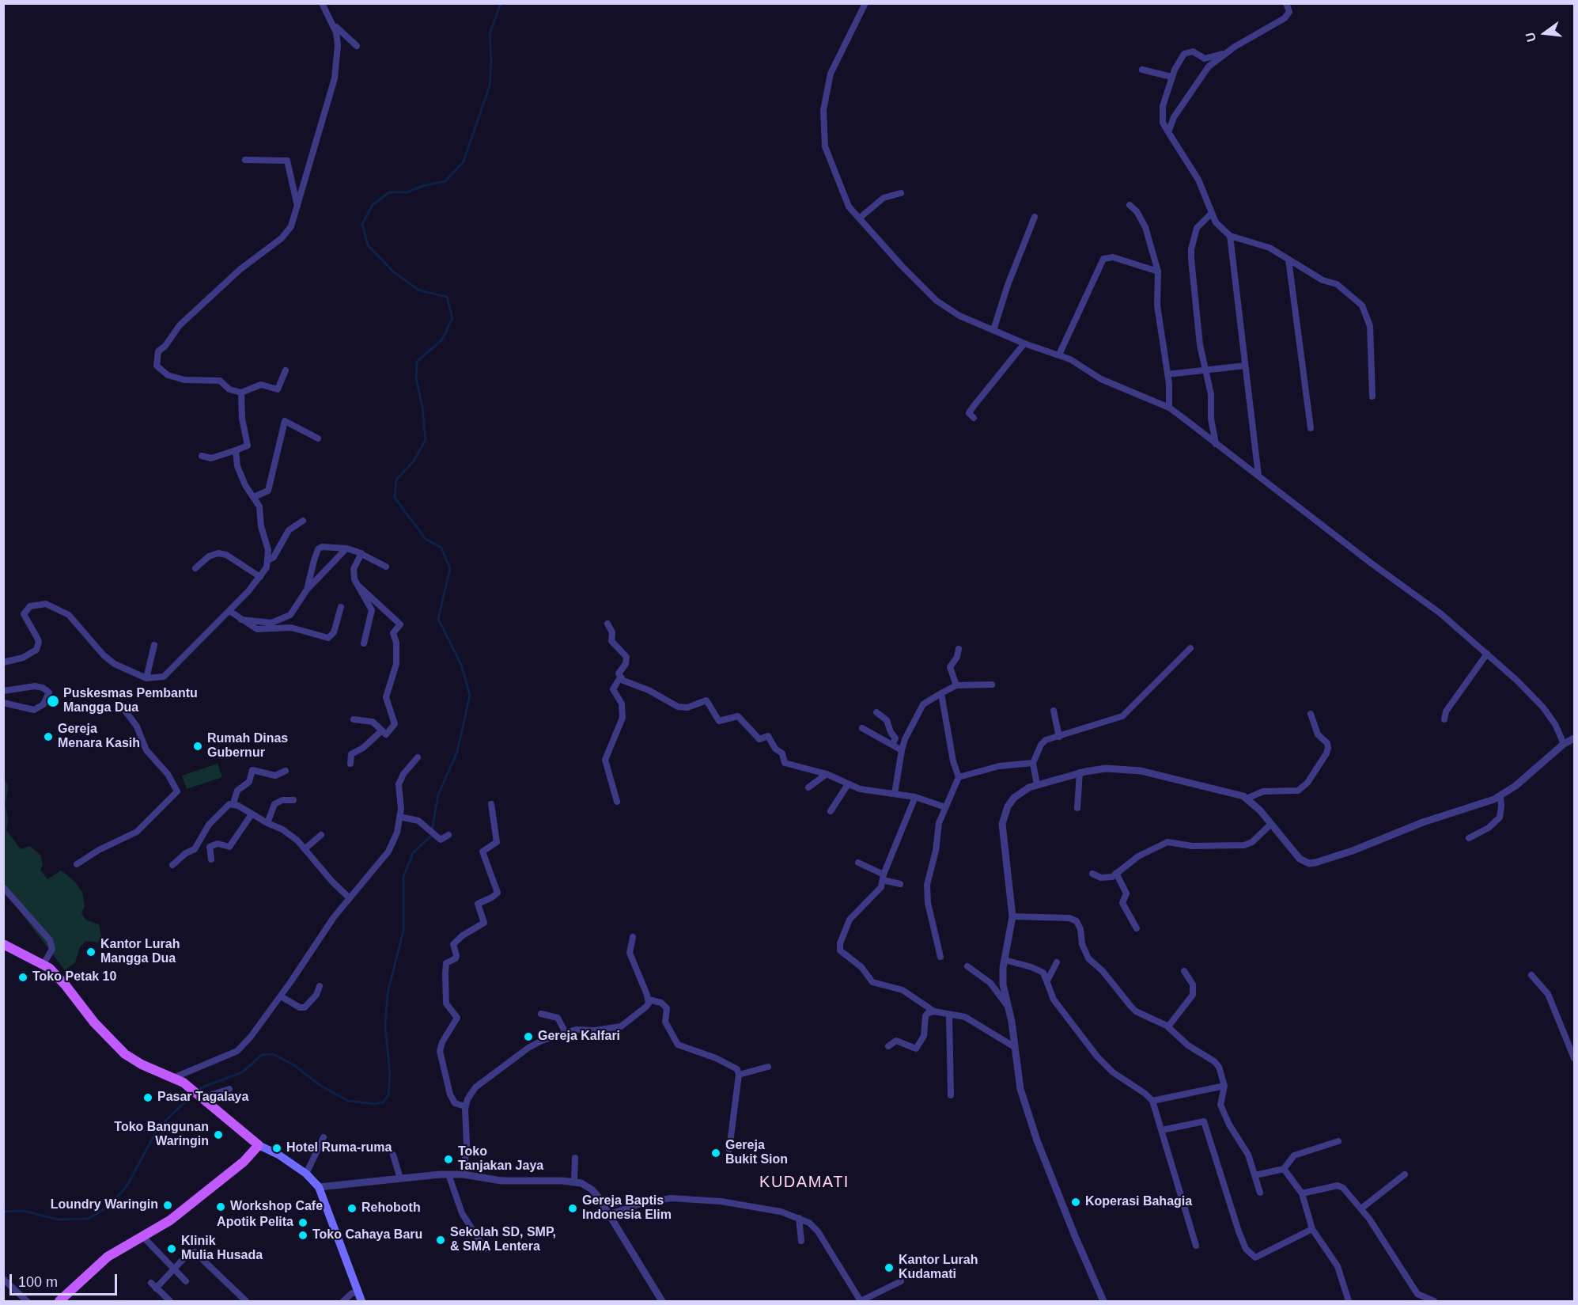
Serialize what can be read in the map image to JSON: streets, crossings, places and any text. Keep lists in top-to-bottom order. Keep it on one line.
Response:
{"districts":["KUDAMATI"],"places":["Puskesmas Pembantu Mangga Dua","Gereja Menara Kasih","Rumah Dinas Gubernur","Kantor Lurah Mangga Dua","Toko Petak 10","Gereja Kalfari","Pasar Tagalaya","Toko Bangunan Waringin","Hotel Ruma-ruma","Gereja Bukit Sion","Toko Tanjakan Jaya","Koperasi Bahagia","Loundry Waringin","Workshop Cafe","Rehoboth","Gereja Baptis Indonesia Elim","Apotik Pelita","Toko Cahaya Baru","Sekolah SD, SMP, & SMA Lentera","Klinik Mulia Husada","Kantor Lurah Kudamati"],"scale_bar":"100 m","north":"left"}
